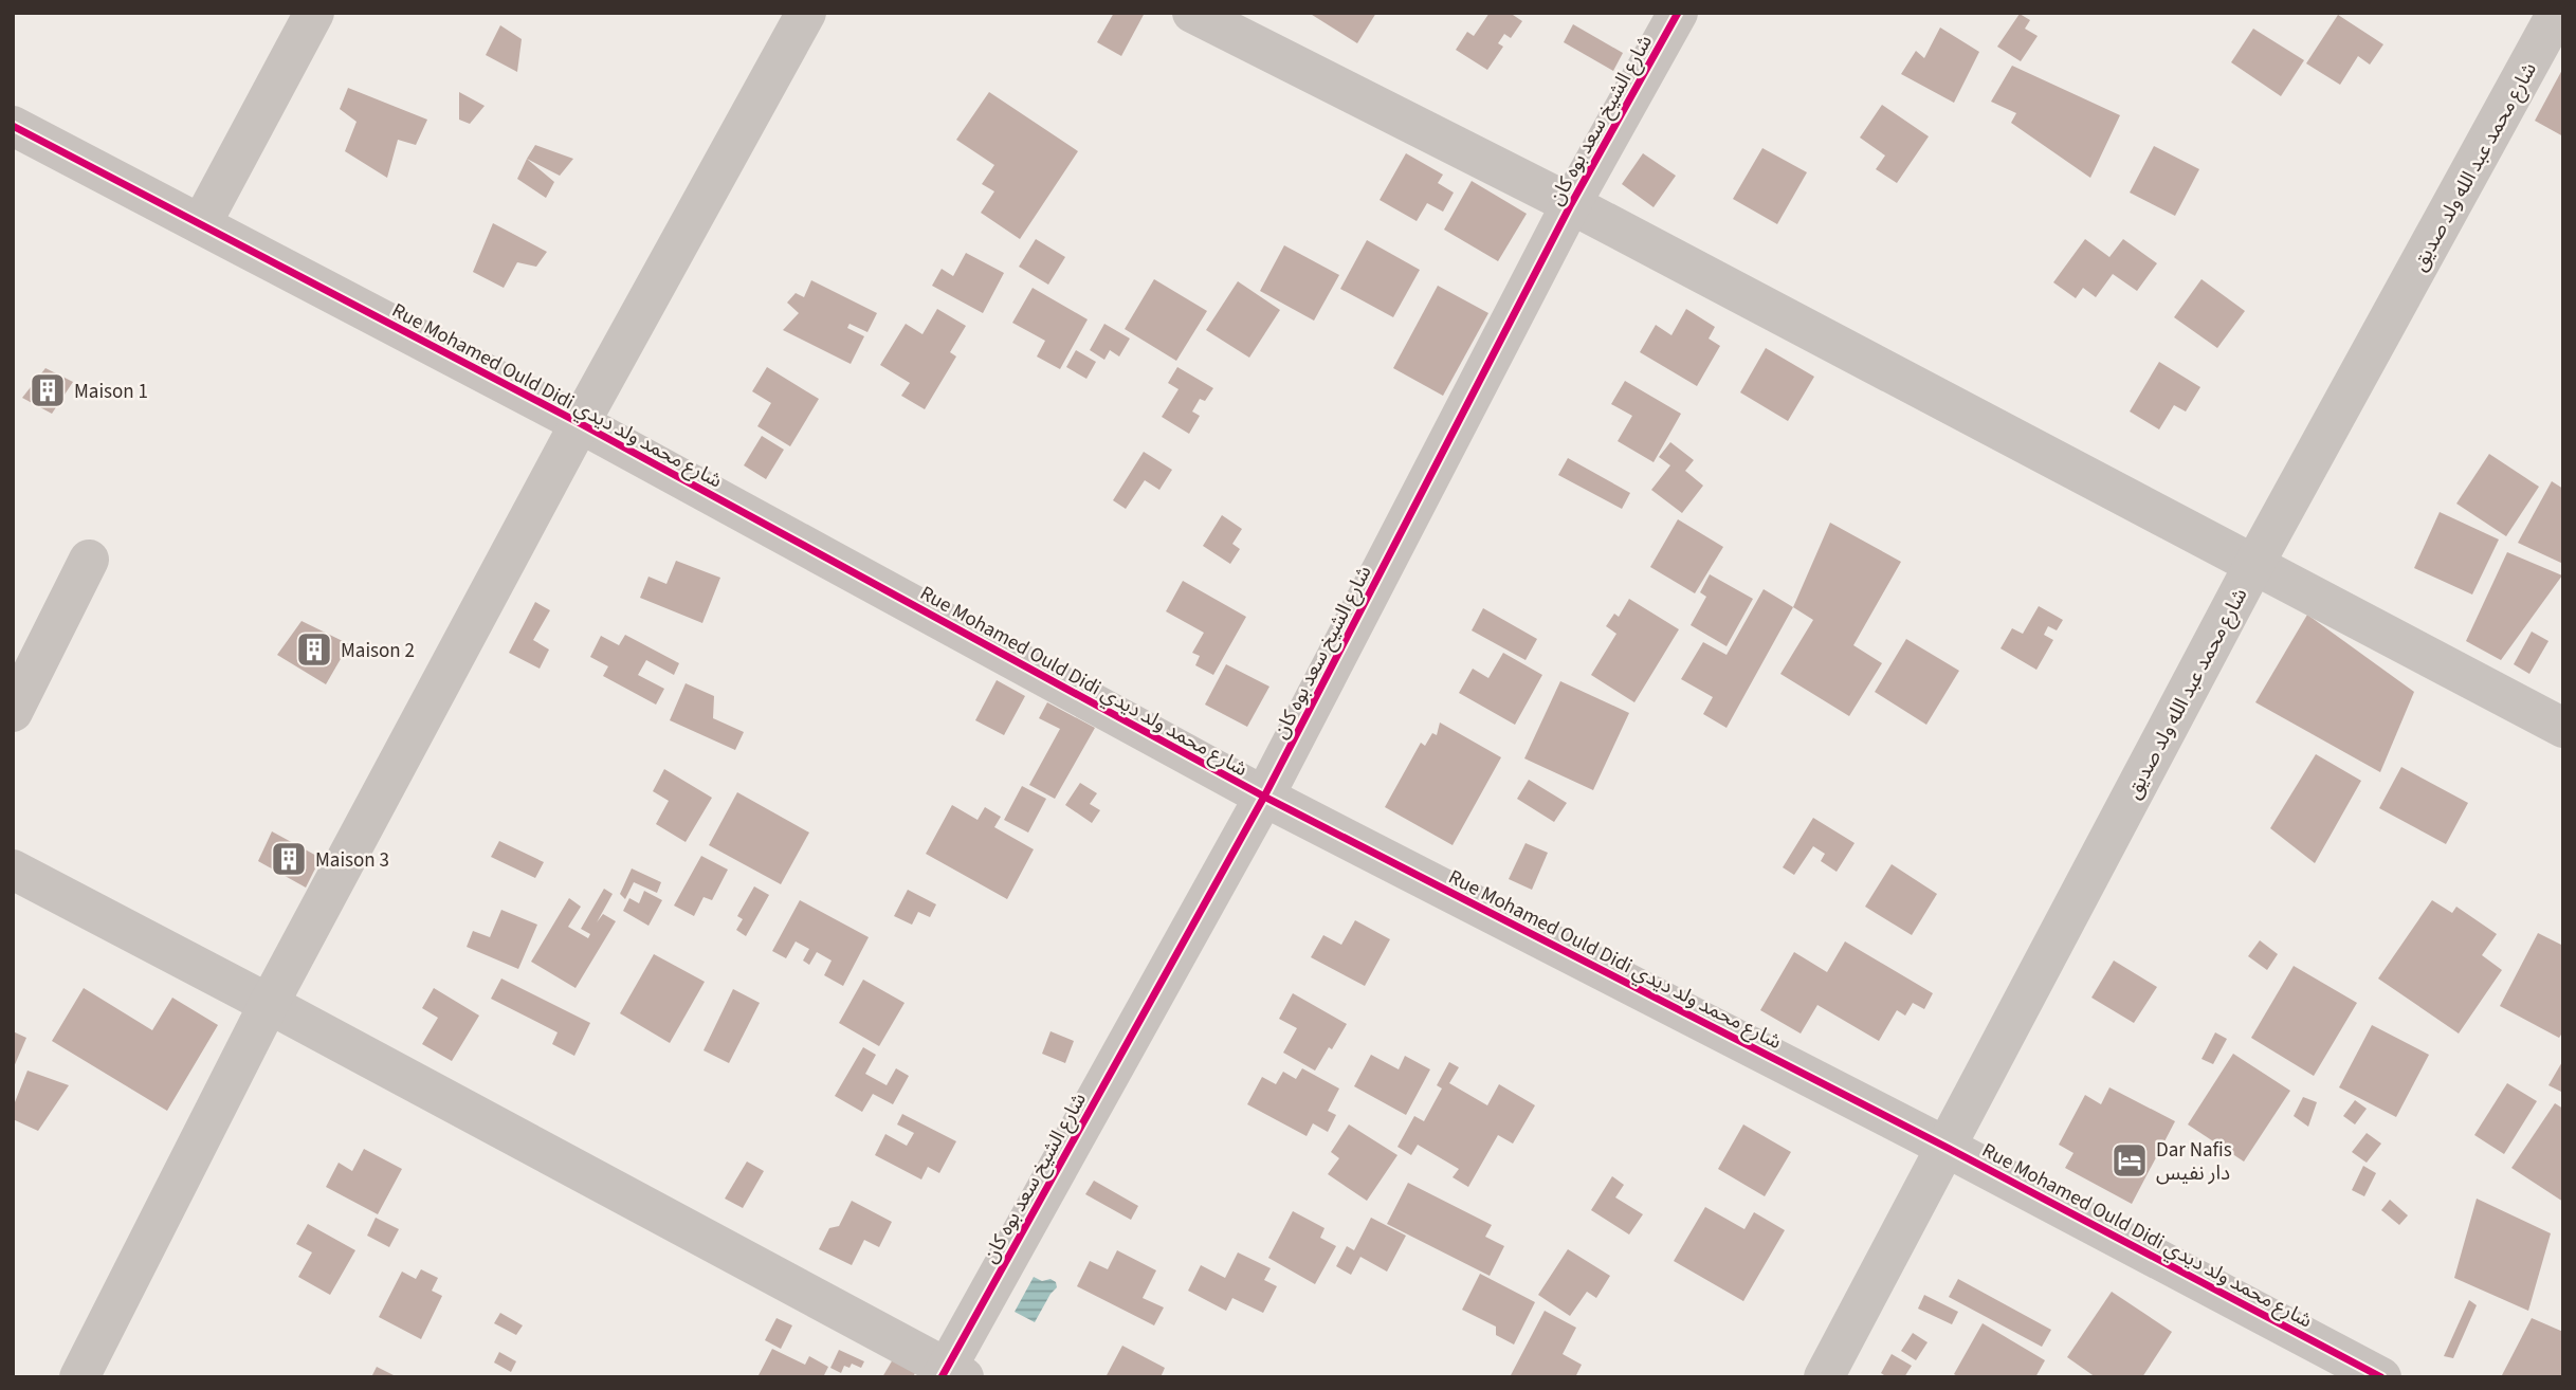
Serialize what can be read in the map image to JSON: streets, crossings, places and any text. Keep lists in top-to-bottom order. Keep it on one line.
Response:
{"streets":{"street":["شارع الشيخ سعد بوه كان","شارع محمد عبد الله ولد صديق","Rue Mohamed Ould Didi شارع محمد ولد ديدي"]},"crossings":[["شارع الشيخ سعد بوه كان","Rue Mohamed Ould Didi شارع محمد ولد ديدي"],["شارع محمد عبد الله ولد صديق","Rue Mohamed Ould Didi شارع محمد ولد ديدي"]],"places":{"building":["Maison 1","Maison 2","Maison 3"],"hotel":["Dar Nafis دار نفيس"]}}
